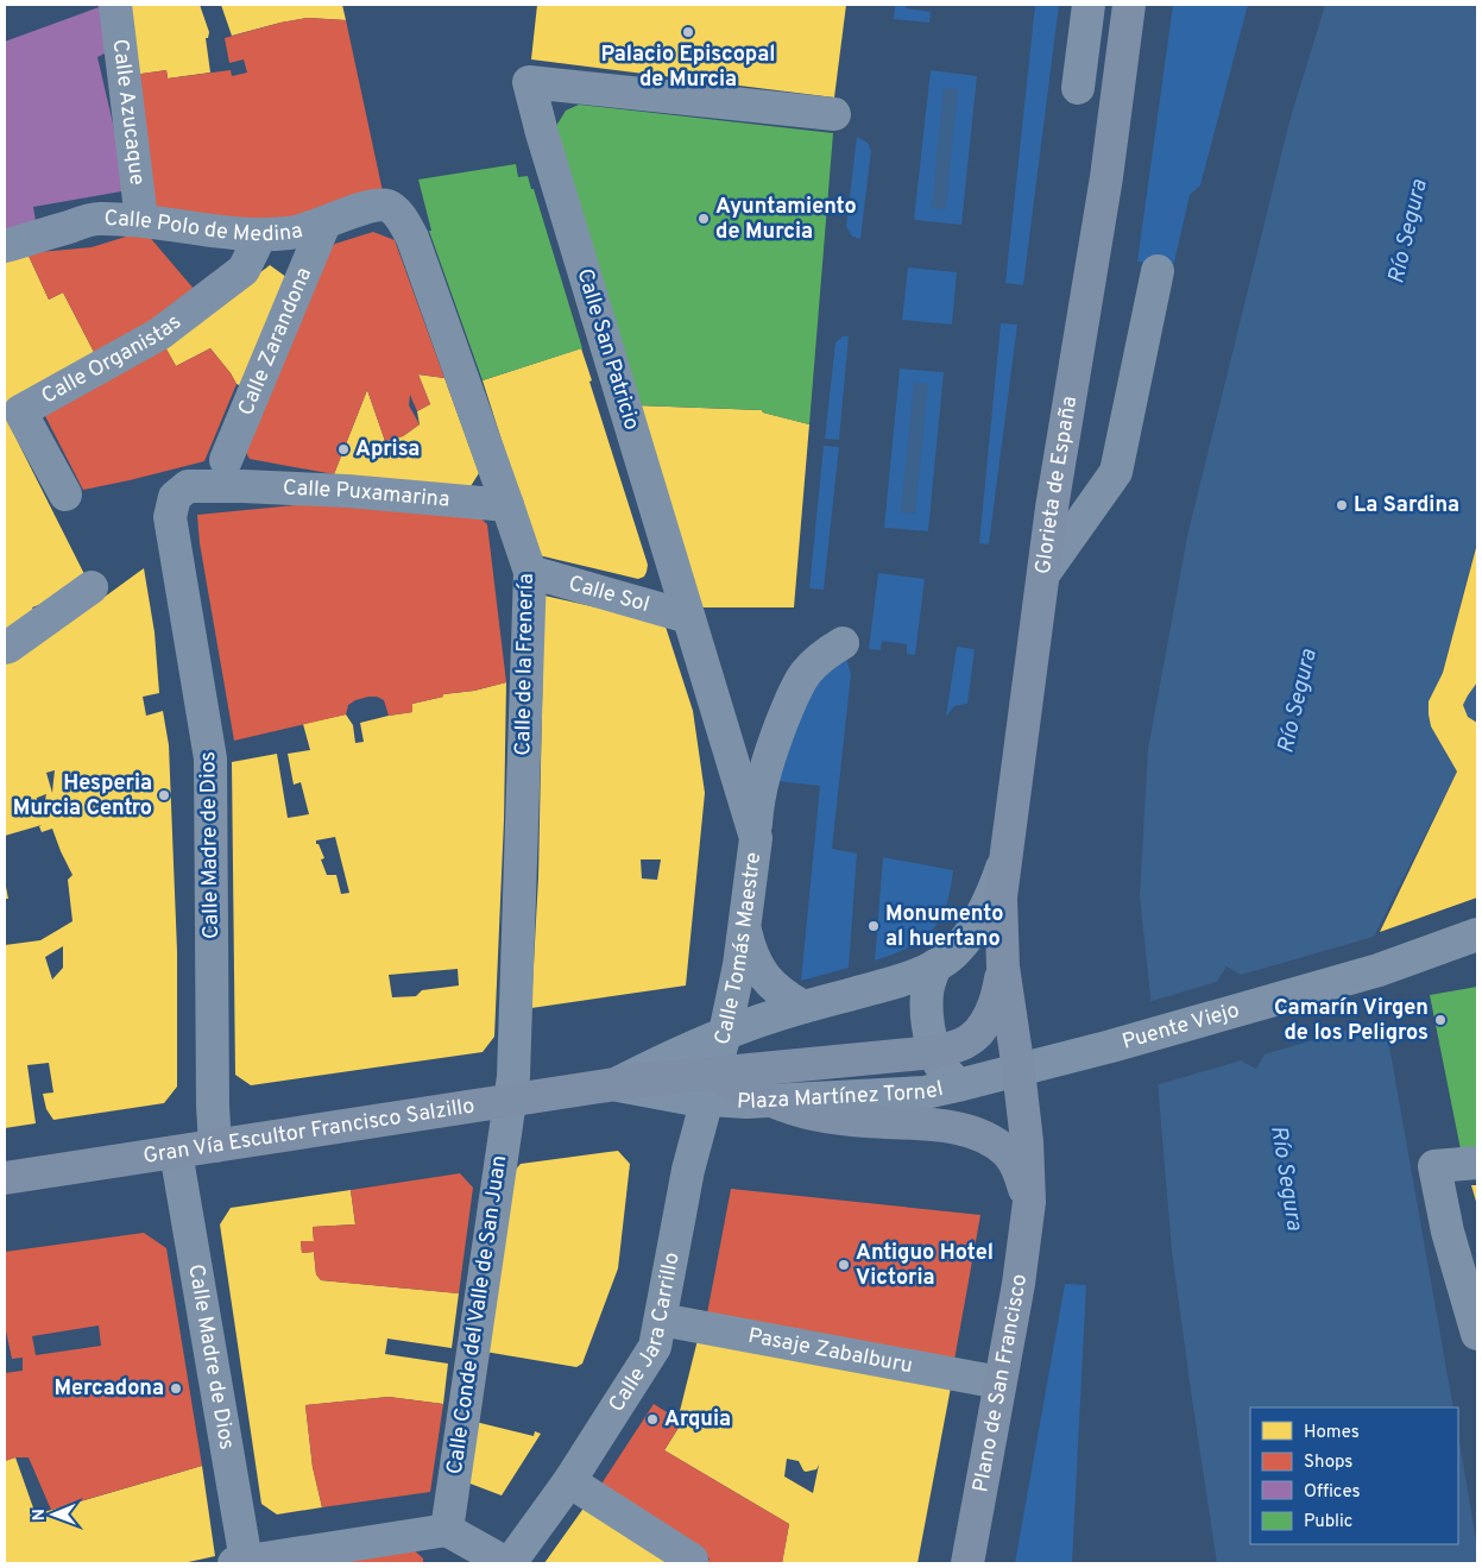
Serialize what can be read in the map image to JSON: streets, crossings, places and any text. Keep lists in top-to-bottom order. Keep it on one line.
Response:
{"streets":{"main road":["Glorieta de España","Plaza Martínez Tornel","Gran Vía Escultor Francisco Salzillo","Plano de San Francisco"],"street":["Calle Azucaque","Calle Polo de Medina","Calle Zarandona","Calle San Patricio","Calle Organistas","Calle Puxamarina","Calle Sol","Calle de la Frenería","Calle Madre de Dios","Calle Tomás Maestre","Puente Viejo","Calle Conde del Valle de San Juan","Calle Jara Carrillo","Pasaje Zabalburu"]},"crossings":[["Calle Azucaque","Calle Polo de Medina"],["Calle Polo de Medina","Calle Zarandona"],["Calle Polo de Medina","Calle Organistas"],["Calle Polo de Medina","Calle de la Frenería"],["Calle Zarandona","Calle Puxamarina"],["Calle San Patricio","Calle Sol"],["Calle San Patricio","Calle Tomás Maestre"],["Glorieta de España","Plaza Martínez Tornel"],["Calle Puxamarina","Calle de la Frenería"],["Calle Puxamarina","Calle Madre de Dios"],["Calle Sol","Calle de la Frenería"],["Calle Sol","Calle Tomás Maestre"],["Calle de la Frenería","Gran Vía Escultor Francisco Salzillo"],["Calle de la Frenería","Calle Conde del Valle de San Juan"],["Calle Madre de Dios","Gran Vía Escultor Francisco Salzillo"],["Calle Tomás Maestre","Plaza Martínez Tornel"],["Calle Tomás Maestre","Gran Vía Escultor Francisco Salzillo"],["Calle Tomás Maestre","Calle Jara Carrillo"],["Puente Viejo","Plaza Martínez Tornel"],["Plaza Martínez Tornel","Gran Vía Escultor Francisco Salzillo"],["Plaza Martínez Tornel","Calle Jara Carrillo"],["Gran Vía Escultor Francisco Salzillo","Calle Conde del Valle de San Juan"],["Gran Vía Escultor Francisco Salzillo","Calle Jara Carrillo"],["Calle Jara Carrillo","Pasaje Zabalburu"],["Pasaje Zabalburu","Plano de San Francisco"]],"water":["Río Segura"],"places":["Palacio Episcopal de Murcia","Ayuntamiento de Murcia","Aprisa","La Sardina","Hesperia Murcia Centro","Monumento al huertano","Camarín Virgen de los Peligros","Antiguo Hotel Victoria","Mercadona","Arquia"],"legend":["Homes","Shops","Offices","Public"],"north":"left"}
